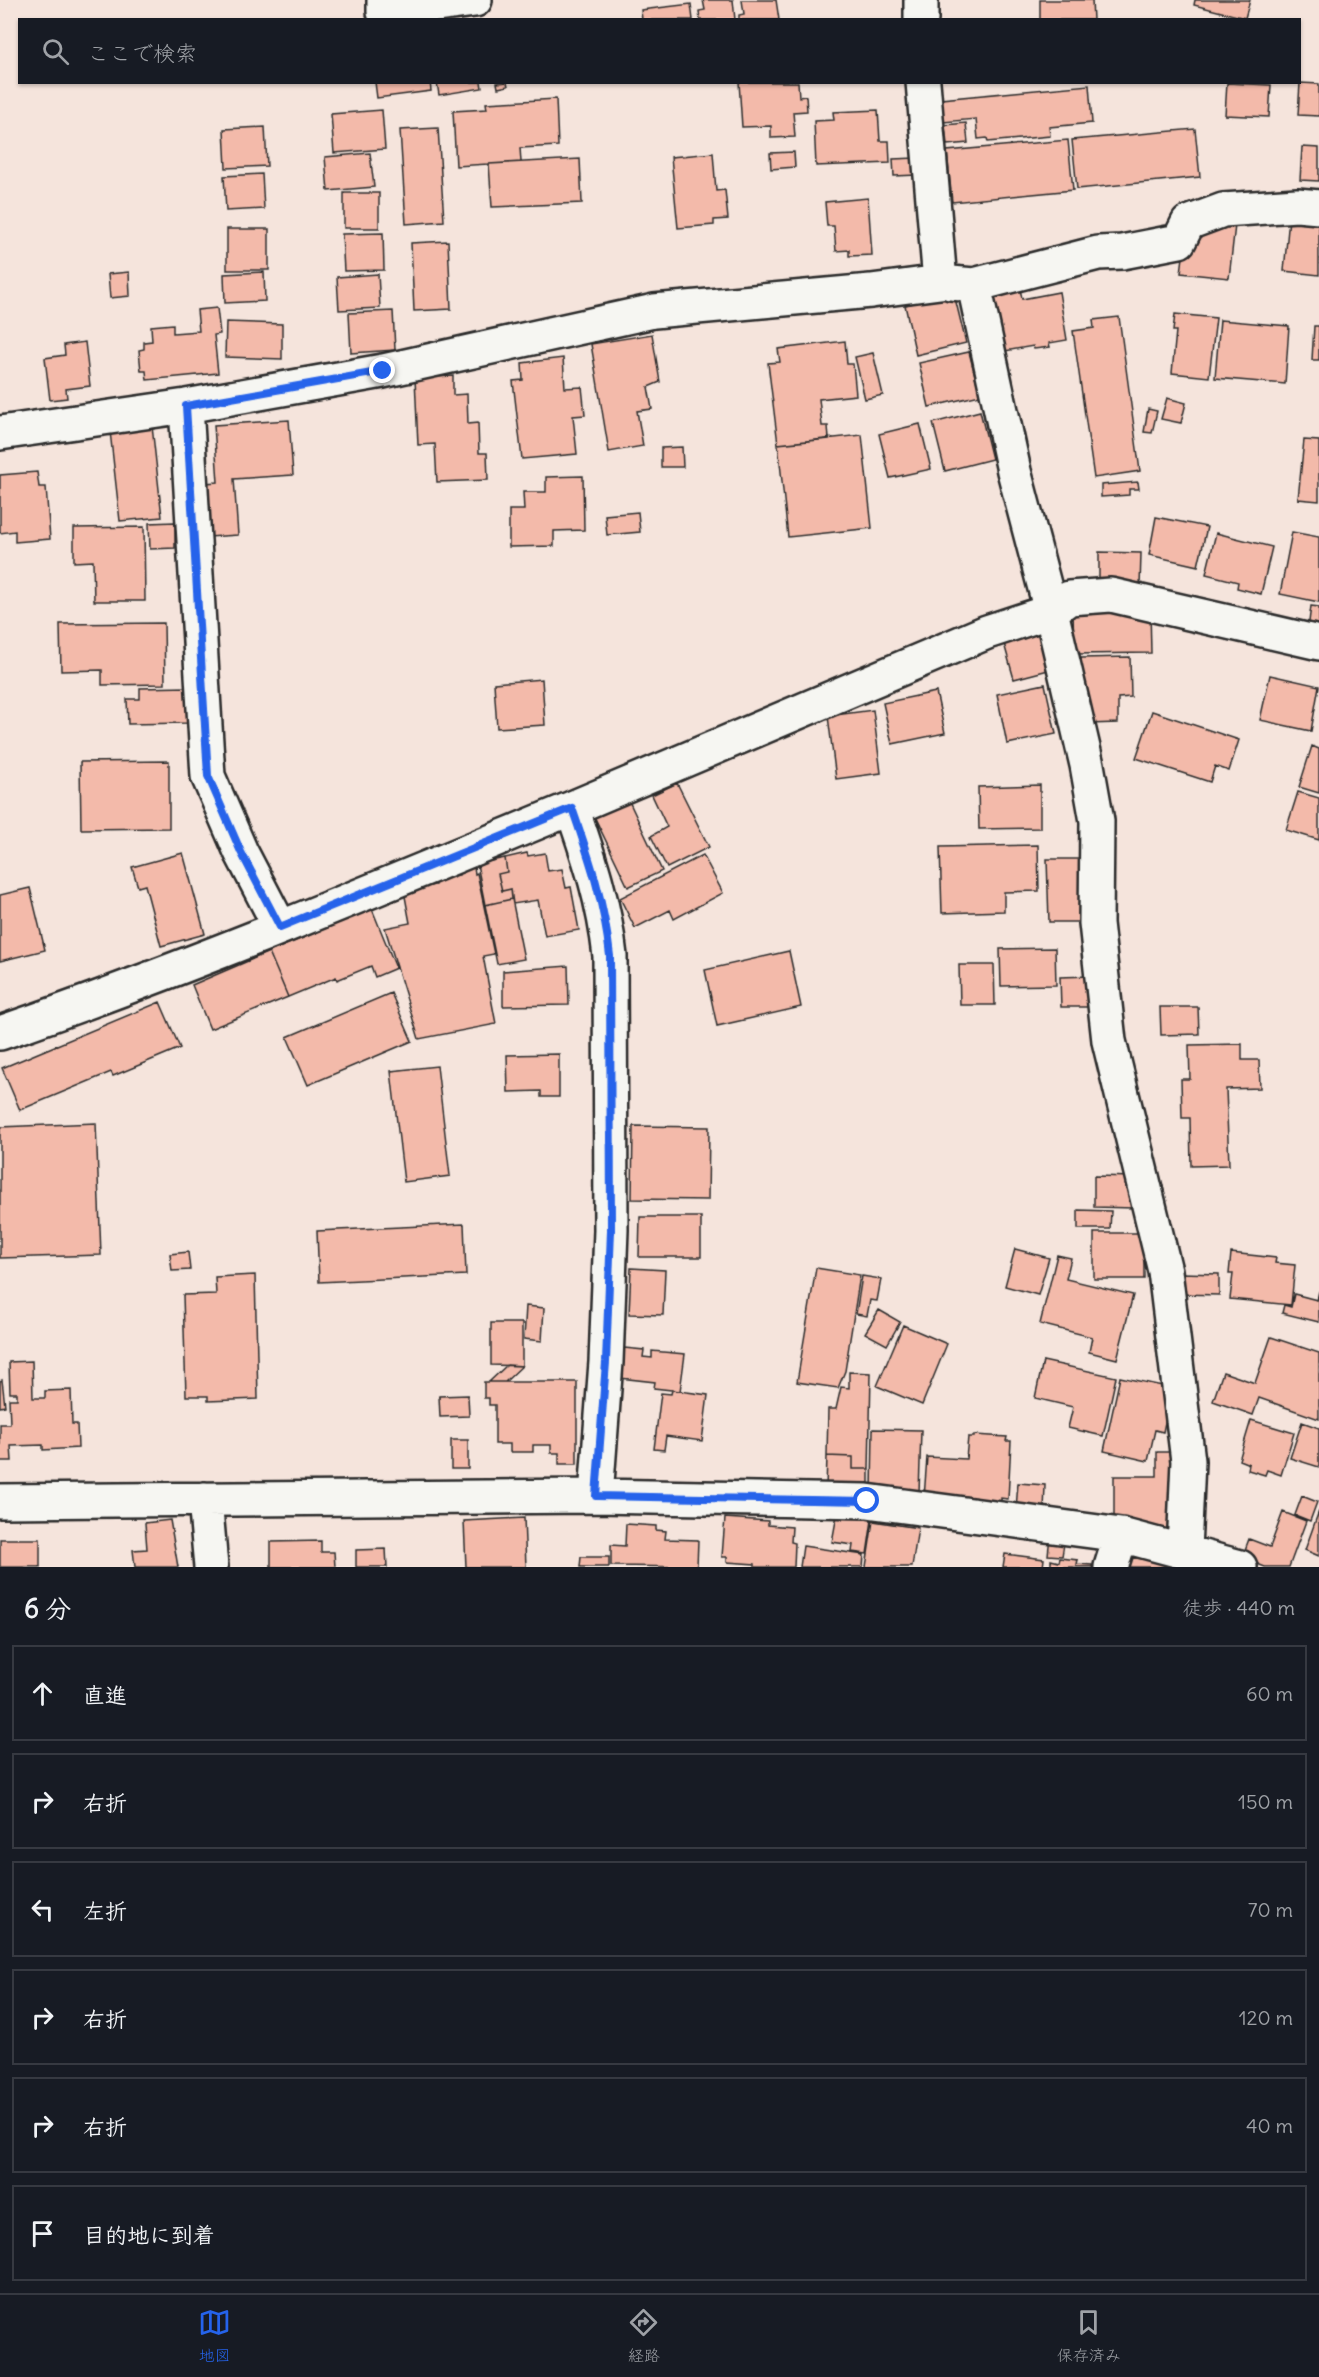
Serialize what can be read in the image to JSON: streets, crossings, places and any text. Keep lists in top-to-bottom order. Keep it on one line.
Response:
{"page":{"search":"ここで検索","heading":["6 分","徒歩 · 440 m"],"list":[["直進","60 m"],["右折","150 m"],["左折","70 m"],["右折","120 m"],["右折","40 m"],"目的地に到着"],"nav":["地図","経路","保存済み"]}}
